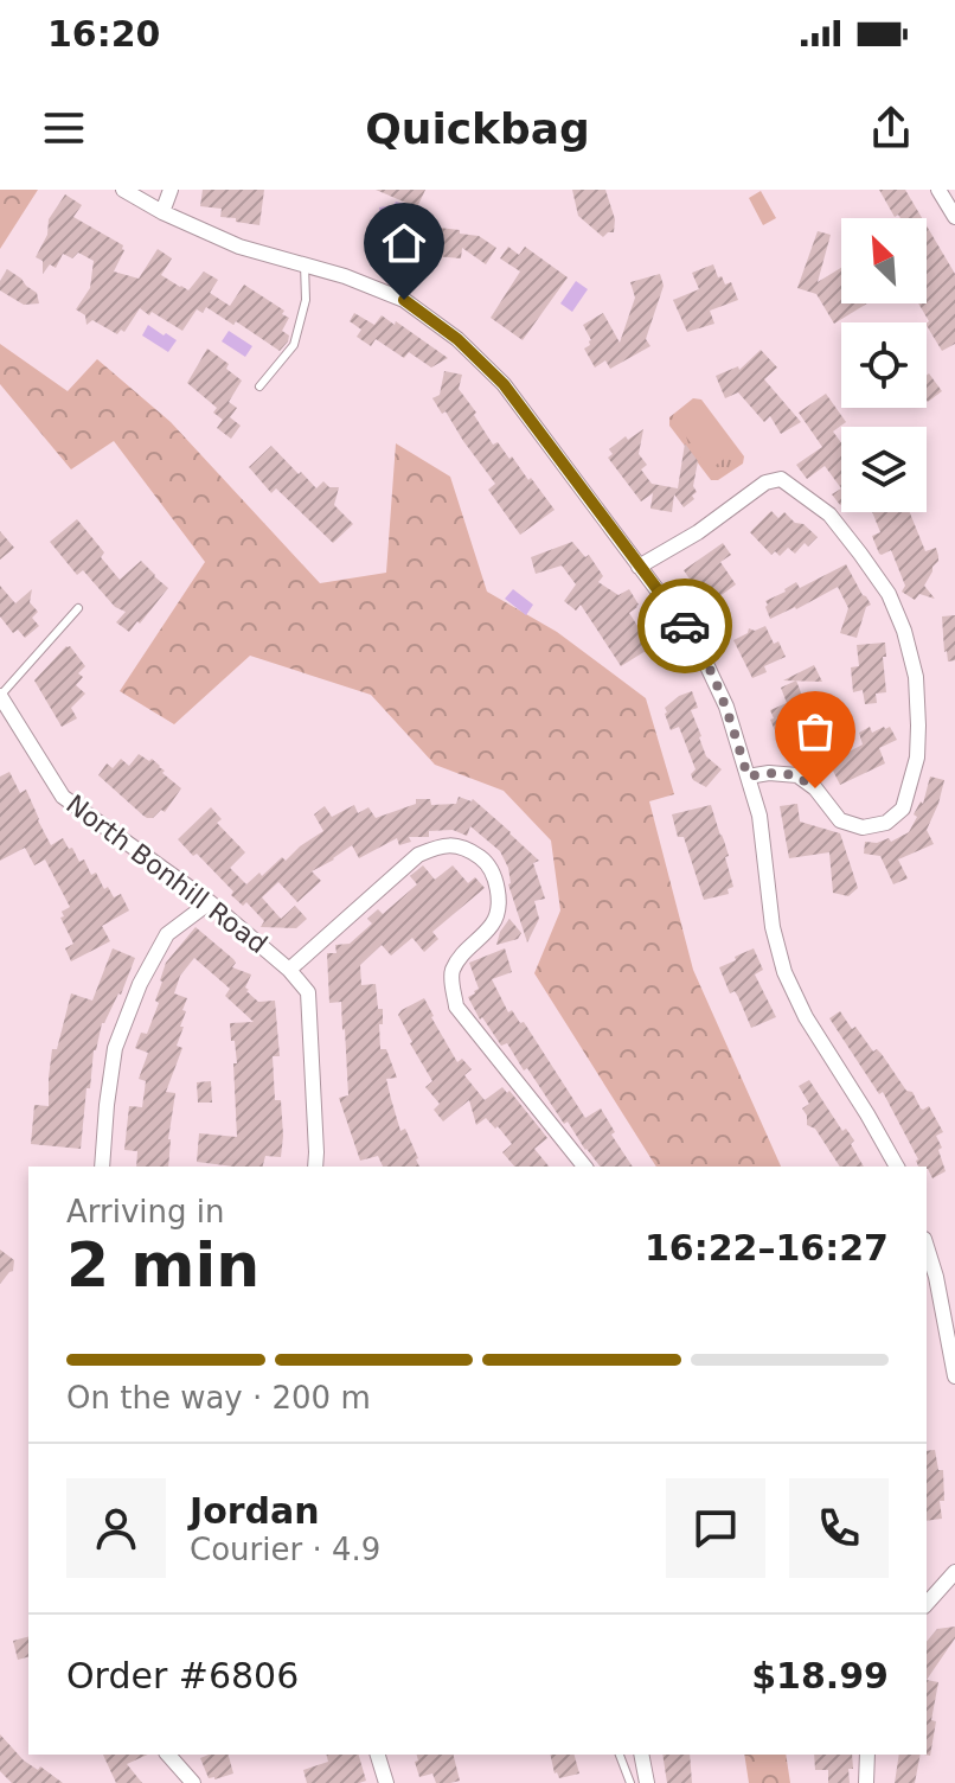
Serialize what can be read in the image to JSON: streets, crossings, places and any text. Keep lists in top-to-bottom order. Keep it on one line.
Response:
{"streets":{"street":["North Bonhill Road"]},"north":"top left","page":{"status":"16:20","header":"Quickbag","heading":["2 min","Arriving in","16:22–16:27"],"panel":["Jordan","Courier · 4.9","Order #6806","$18.99"],"bar":"On the way · 200 m"}}
